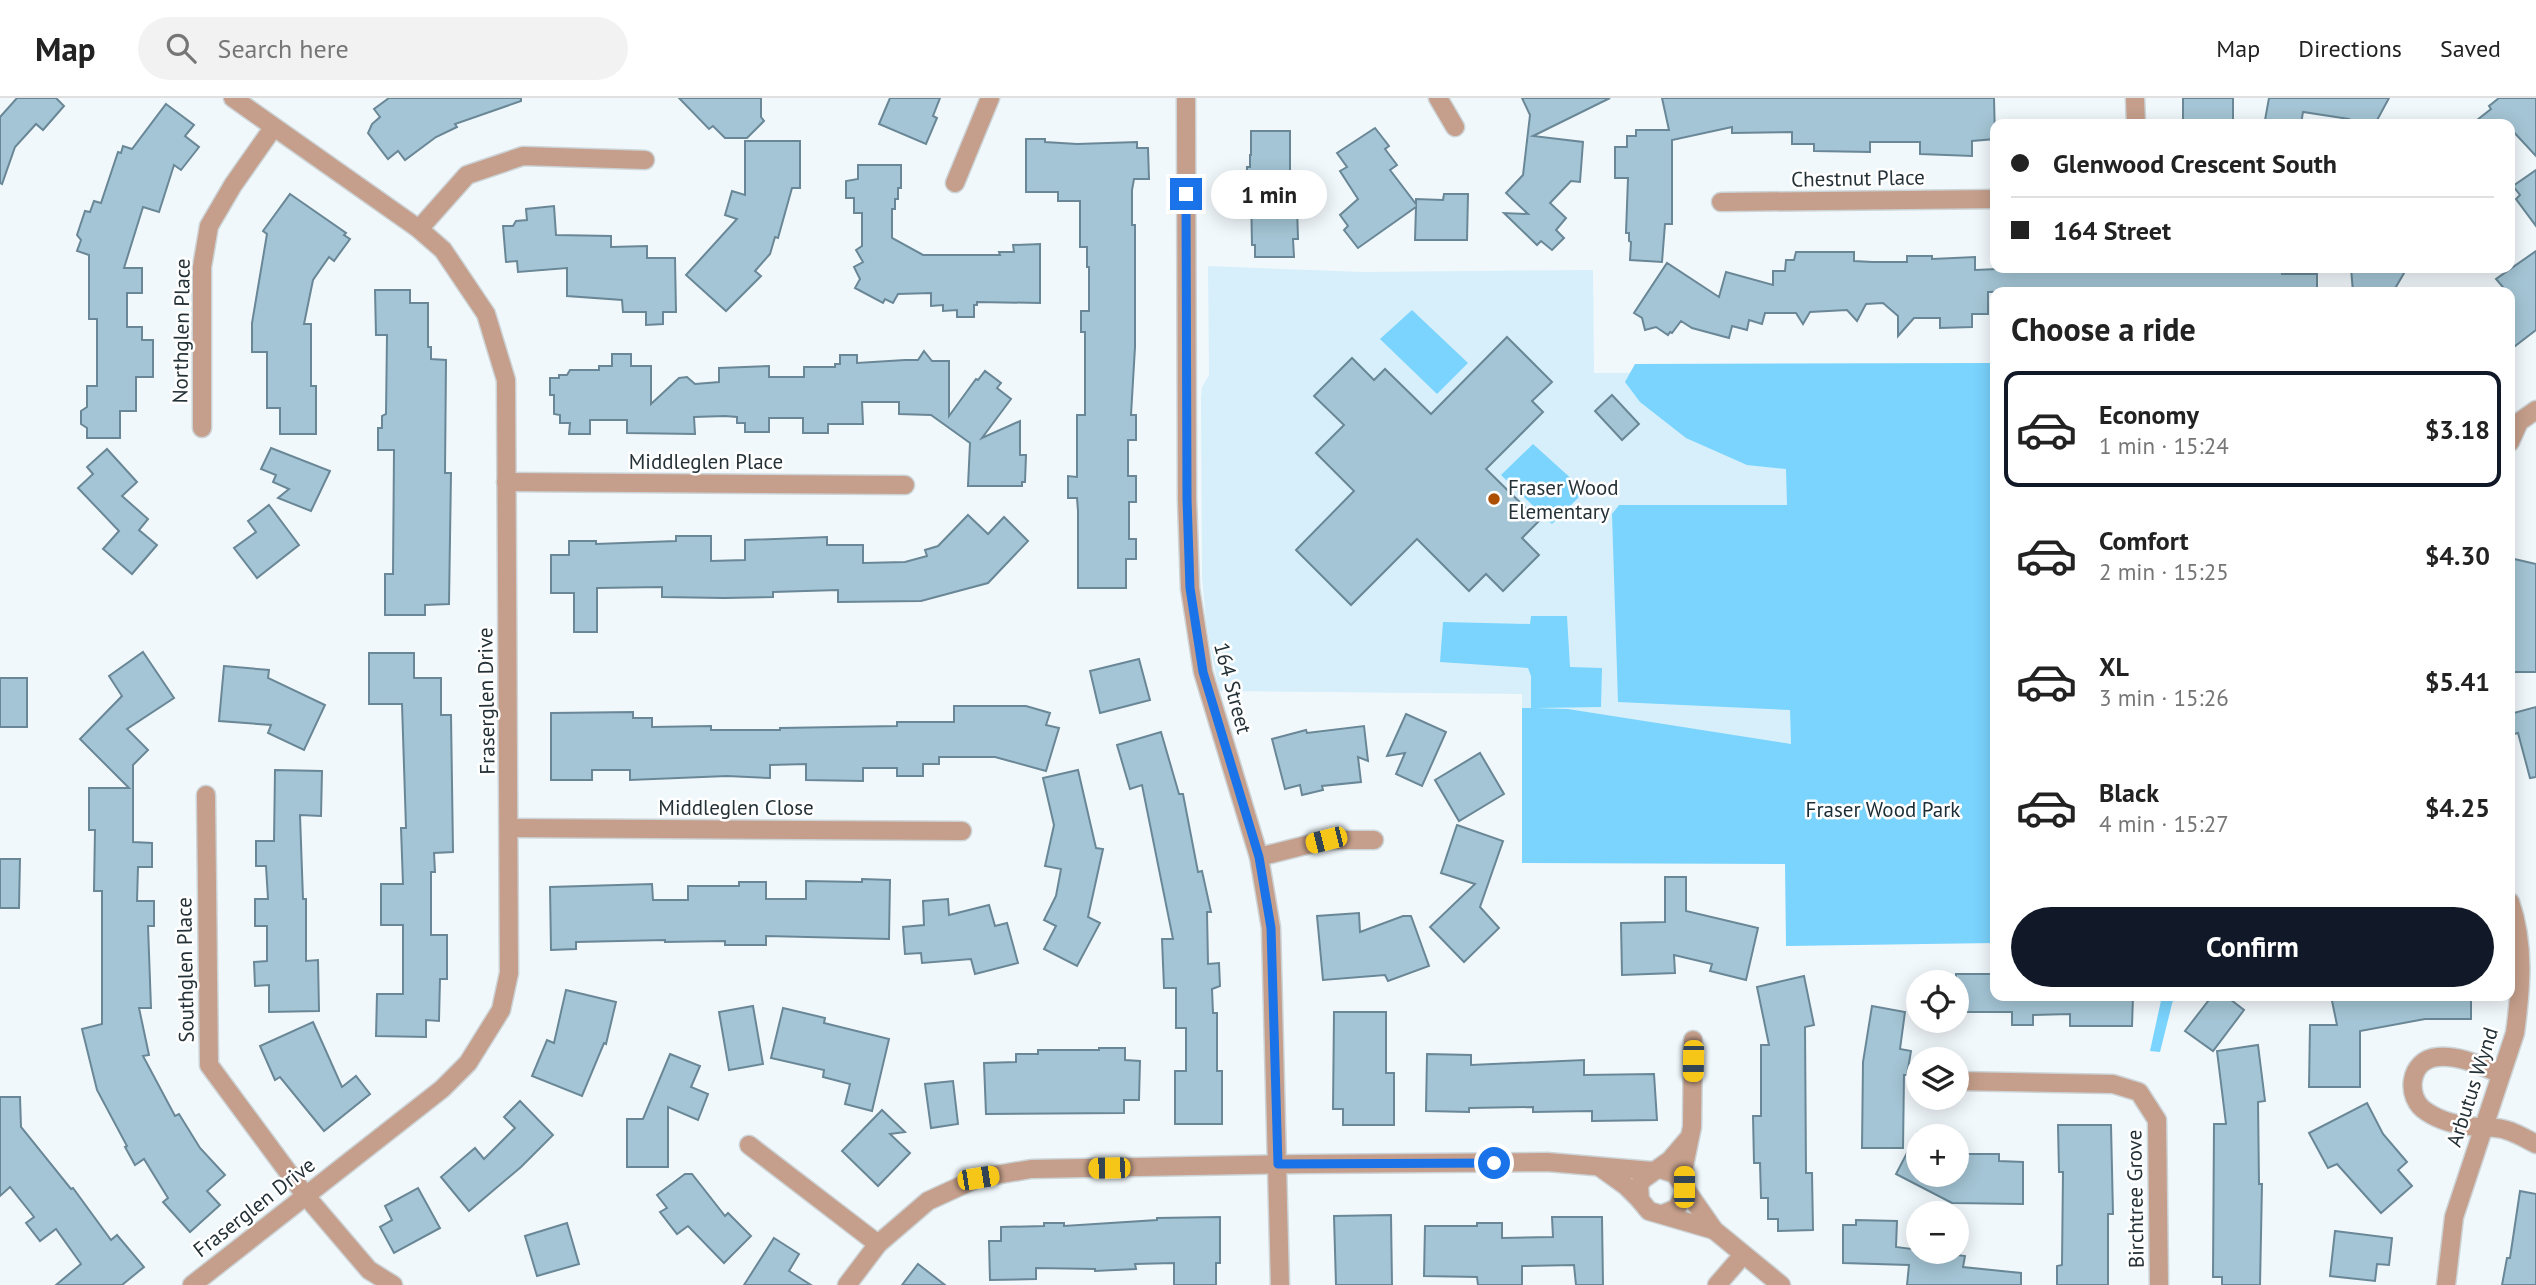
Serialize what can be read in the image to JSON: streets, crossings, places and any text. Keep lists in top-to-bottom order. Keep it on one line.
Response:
{"streets":{"street":["Chestnut Place","Northglen Place","Middleglen Place","164 Street","Fraserglen Drive","Middleglen Close","Southglen Place","Arbutus Wynd","Birchtree Grove"]},"crossings":[["Northglen Place","Fraserglen Drive"],["Middleglen Place","Fraserglen Drive"],["Fraserglen Drive","Middleglen Close"],["Fraserglen Drive","Southglen Place"]],"parks":["Fraser Wood Park"],"places":["Fraser Wood Elementary"],"page":{"header":"Map","search":"Search here","nav":["Map","Directions","Saved"],"banner":["Glenwood Crescent South","164 Street"],"bubble":"1 min","heading":"Choose a ride","list":[{"name":"Economy","note":"1 min · 15:24","value":"$3.18"},{"name":"Comfort","note":"2 min · 15:25","value":"$4.30"},{"name":"XL","note":"3 min · 15:26","value":"$5.41"},{"name":"Black","note":"4 min · 15:27","value":"$4.25"}],"buttons":"Confirm","map_buttons":["+","−"]}}
